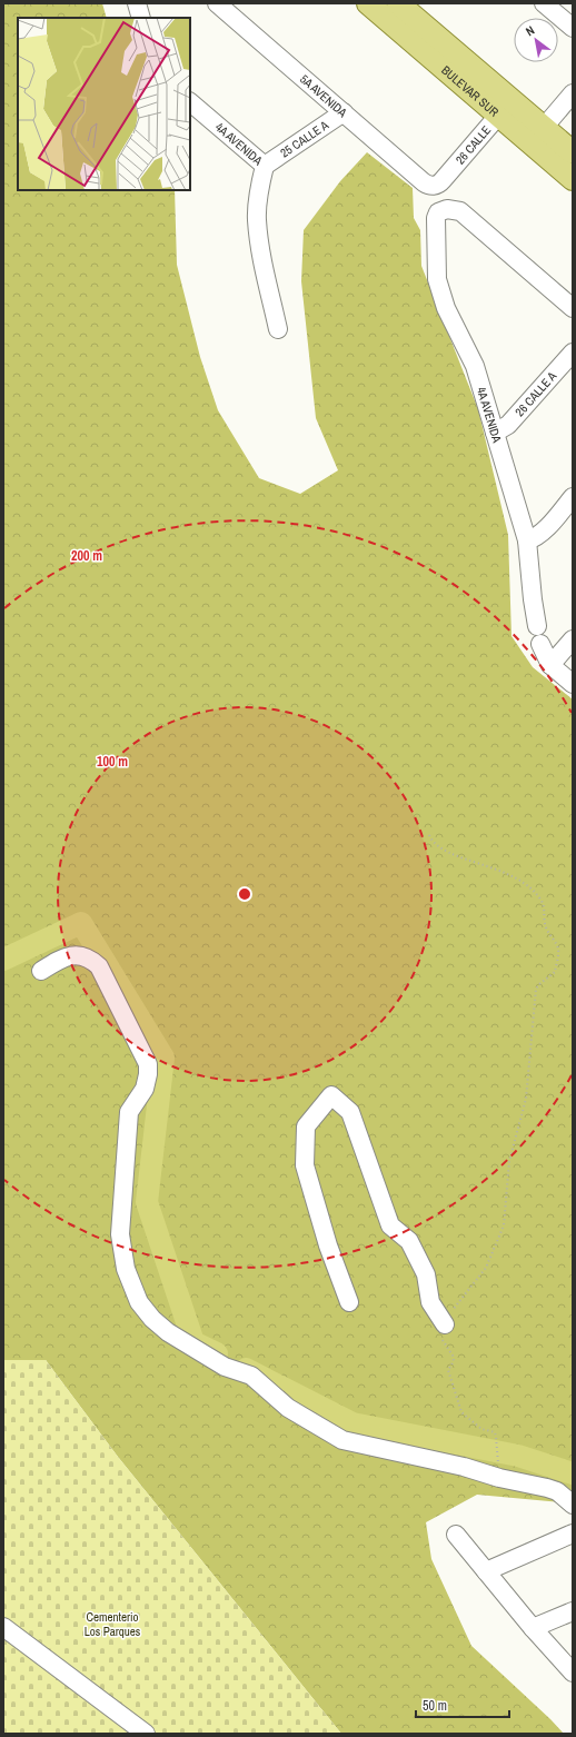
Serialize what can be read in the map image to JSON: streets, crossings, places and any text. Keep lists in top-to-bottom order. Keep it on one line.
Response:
{"streets":{"main road":["BULEVAR SUR"],"street":["5A AVENIDA","25 CALLE A","4A AVENIDA","26 CALLE","26 CALLE A"]},"crossings":[["BULEVAR SUR","26 CALLE"],["5A AVENIDA","25 CALLE A"],["5A AVENIDA","26 CALLE"],["25 CALLE A","4A AVENIDA"],["4A AVENIDA","26 CALLE A"]],"parks":["Cementerio Los Parques"],"scale_bar":"50 m","north":"top left","rings":["200 m","100 m"]}
